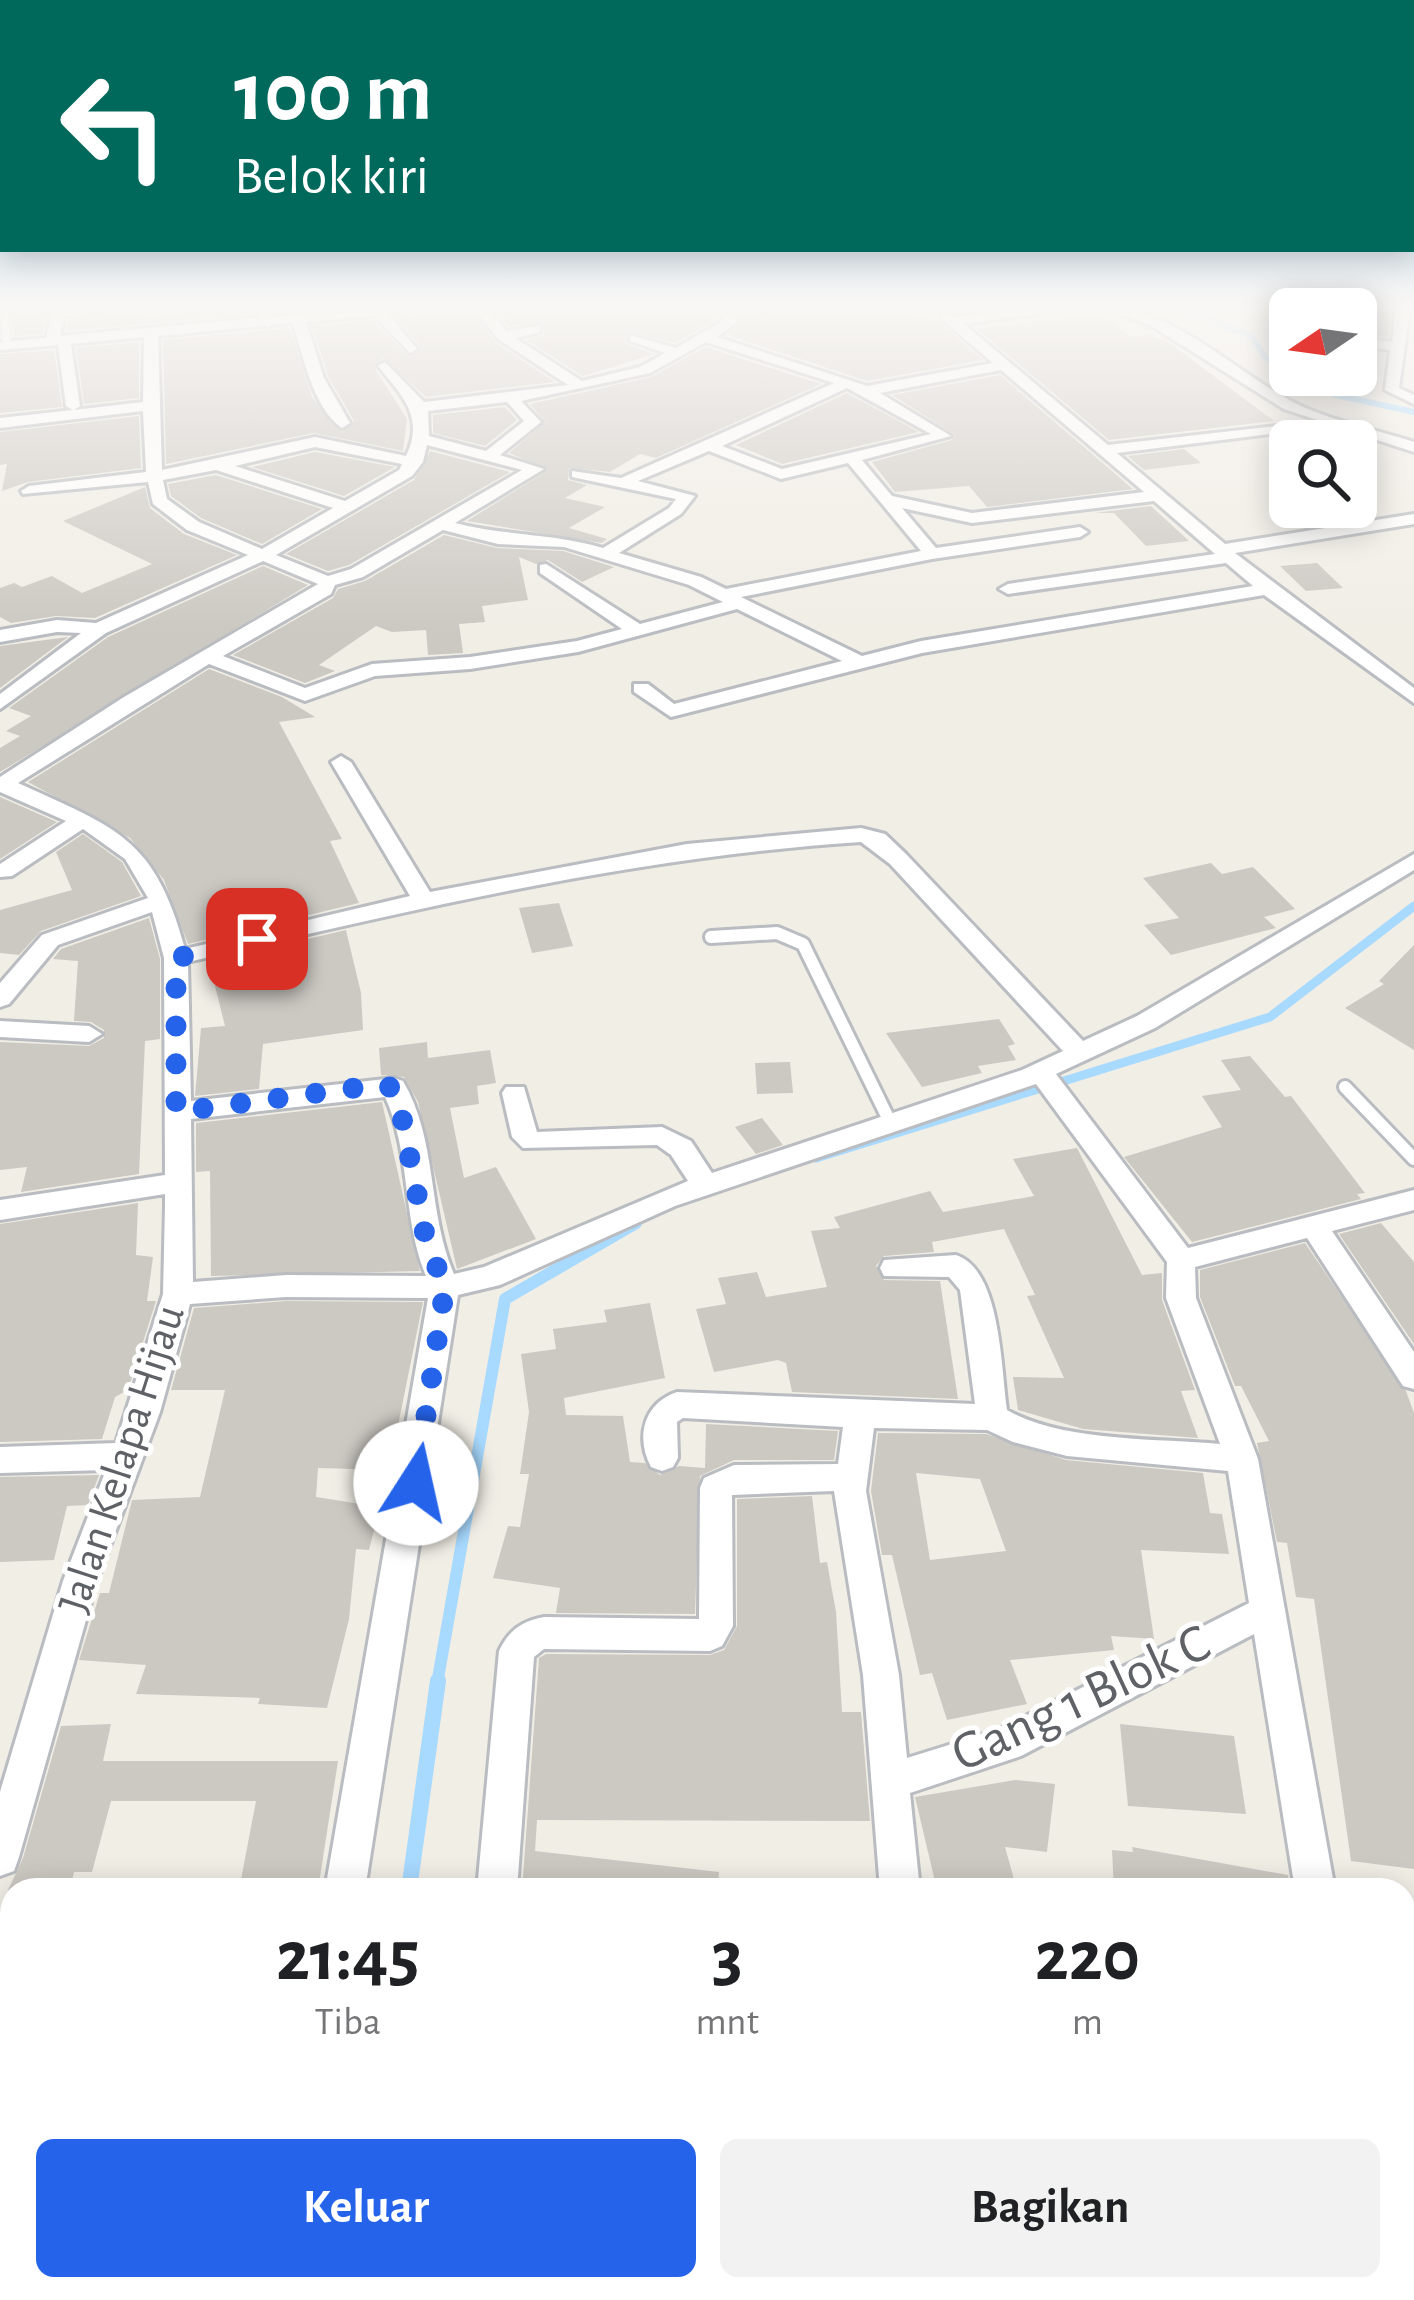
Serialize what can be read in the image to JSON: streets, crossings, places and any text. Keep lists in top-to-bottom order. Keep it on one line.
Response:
{"streets":{"street":["Jalan Kelapa Hijau","Gang 1 Blok C"]},"north":"left","page":{"turn":["100 m","Belok kiri"],"eta":["21:45","Tiba","3","mnt","220","m"],"buttons":["Keluar","Bagikan"]}}
